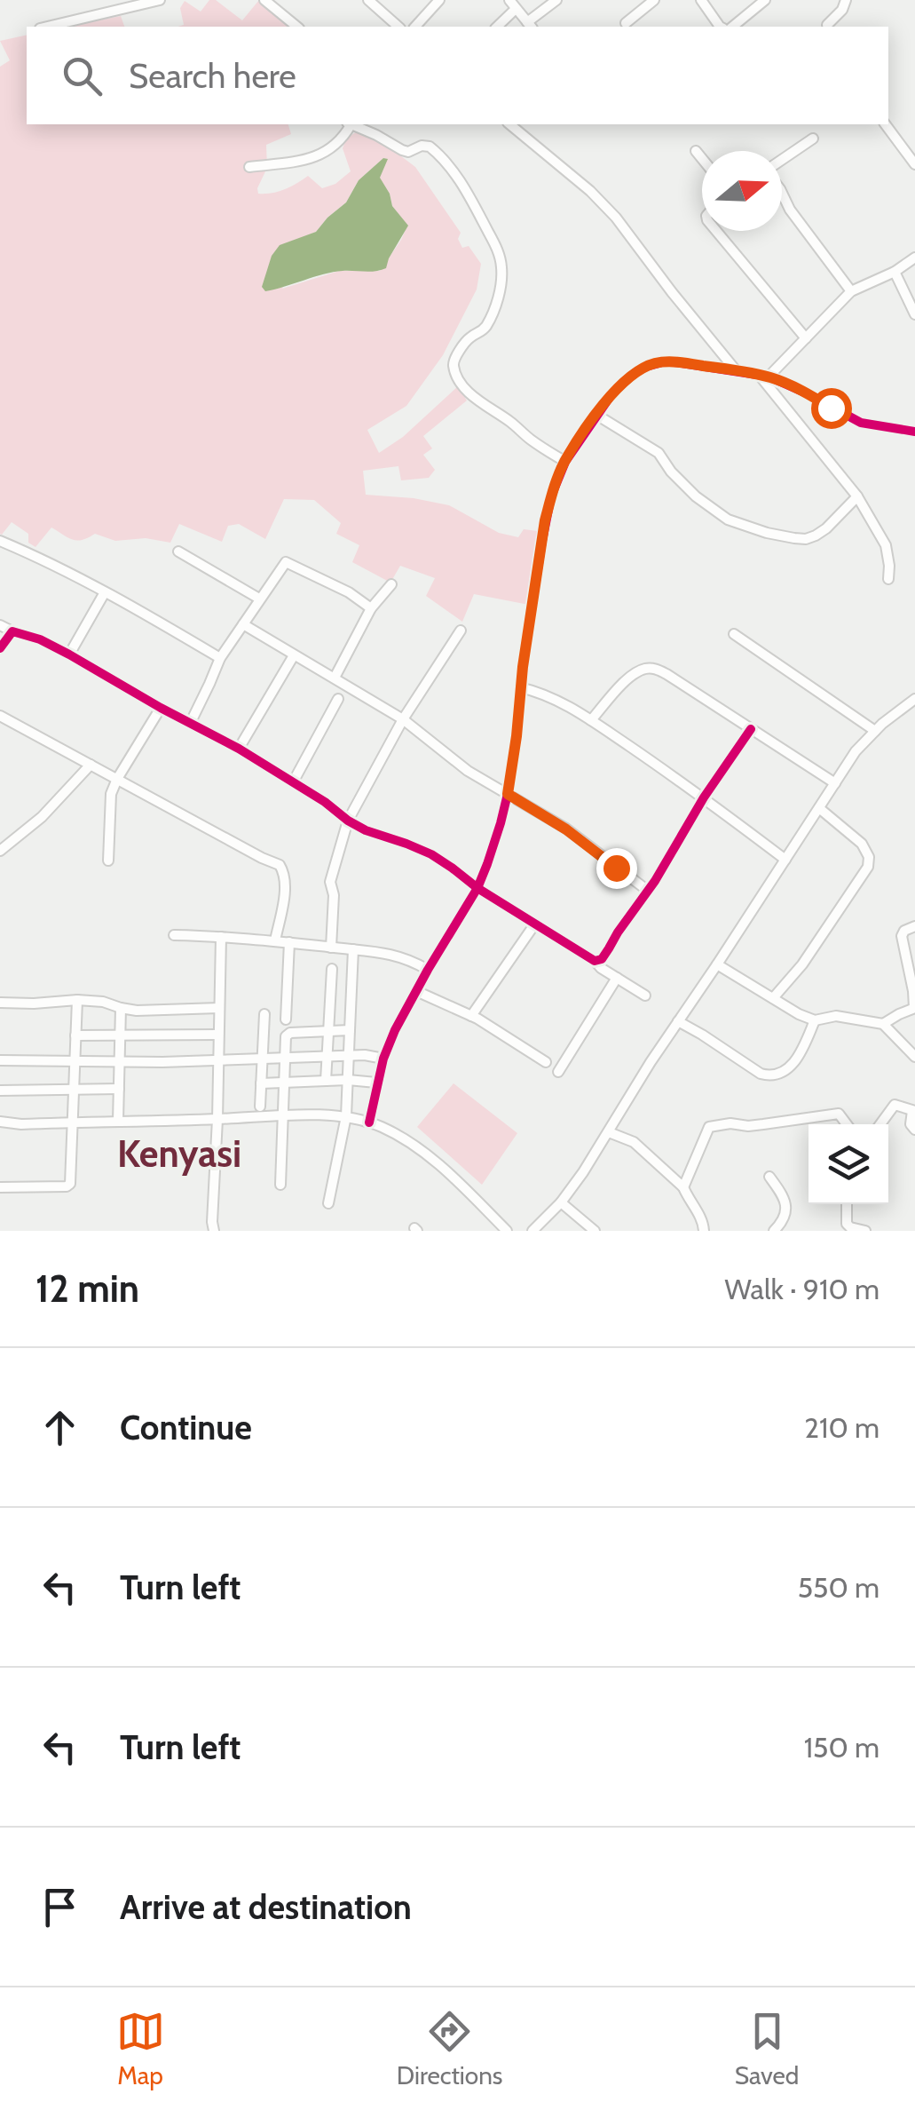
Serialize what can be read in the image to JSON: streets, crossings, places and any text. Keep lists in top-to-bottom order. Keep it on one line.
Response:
{"districts":["Kenyasi"],"north":"right","page":{"search":"Search here","heading":["12 min","Walk · 910 m"],"list":[["Continue","210 m"],["Turn left","550 m"],["Turn left","150 m"],"Arrive at destination"],"nav":["Map","Directions","Saved"]}}
